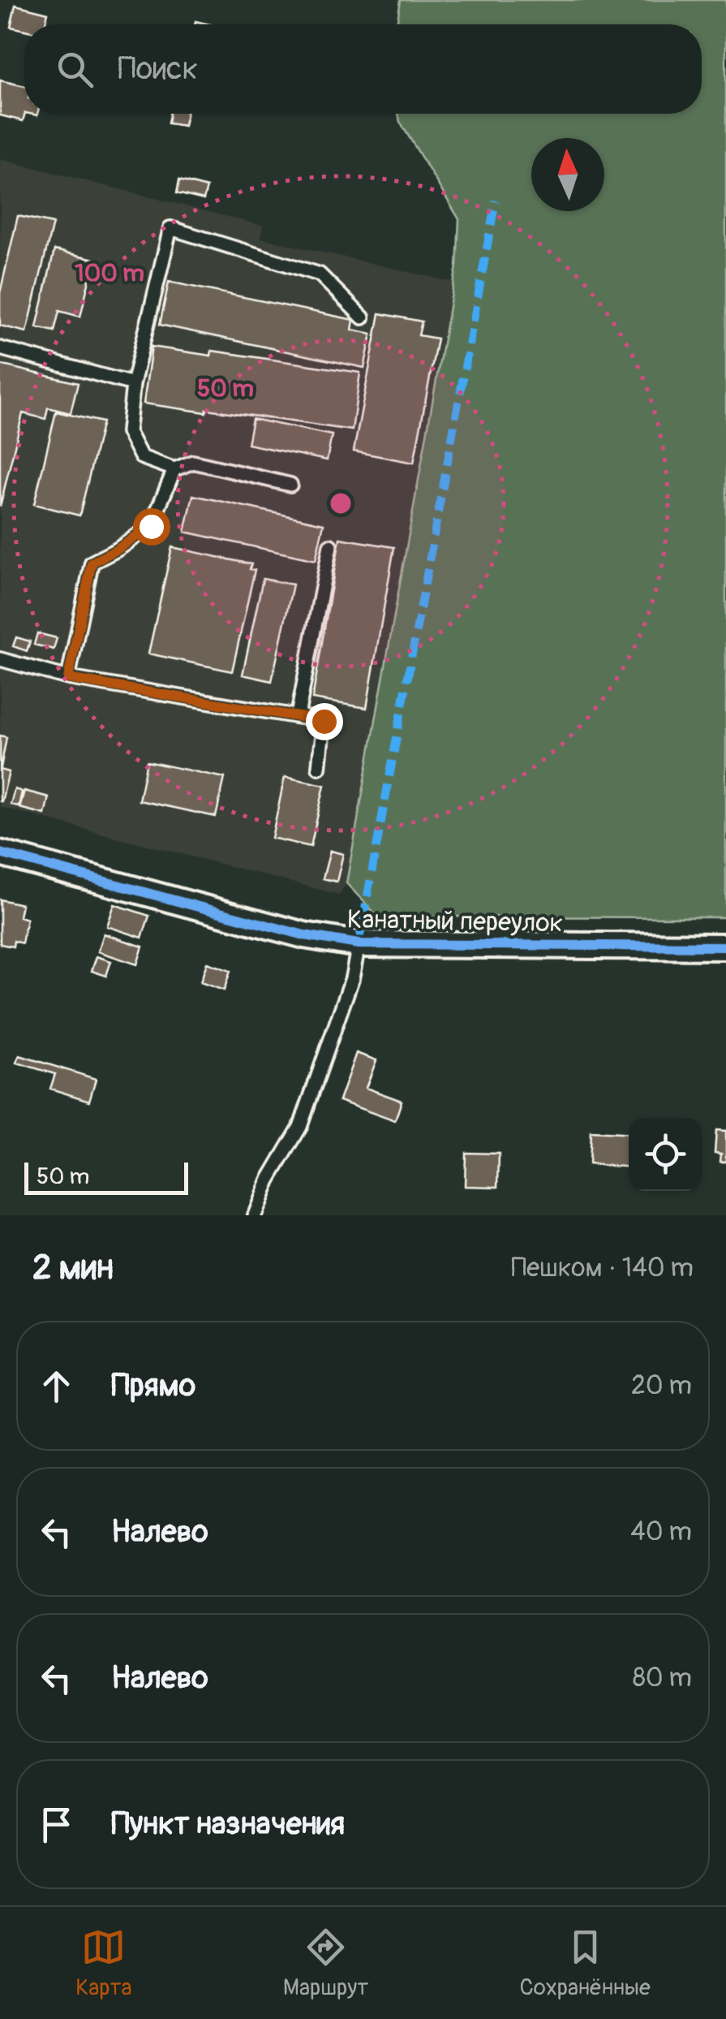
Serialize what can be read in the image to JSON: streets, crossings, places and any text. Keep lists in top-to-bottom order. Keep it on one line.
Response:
{"streets":{"street":["Канатный переулок"]},"scale_bar":"50 m","north":"top","page":{"search":"Поиск","scale":"50 m","heading":["2 мин","Пешком · 140 m"],"list":[["Прямо","20 m"],["Налево","40 m"],["Налево","80 m"],"Пункт назначения"],"nav":["Карта","Маршрут","Сохранённые"]},"rings":["100 m","50 m"]}
